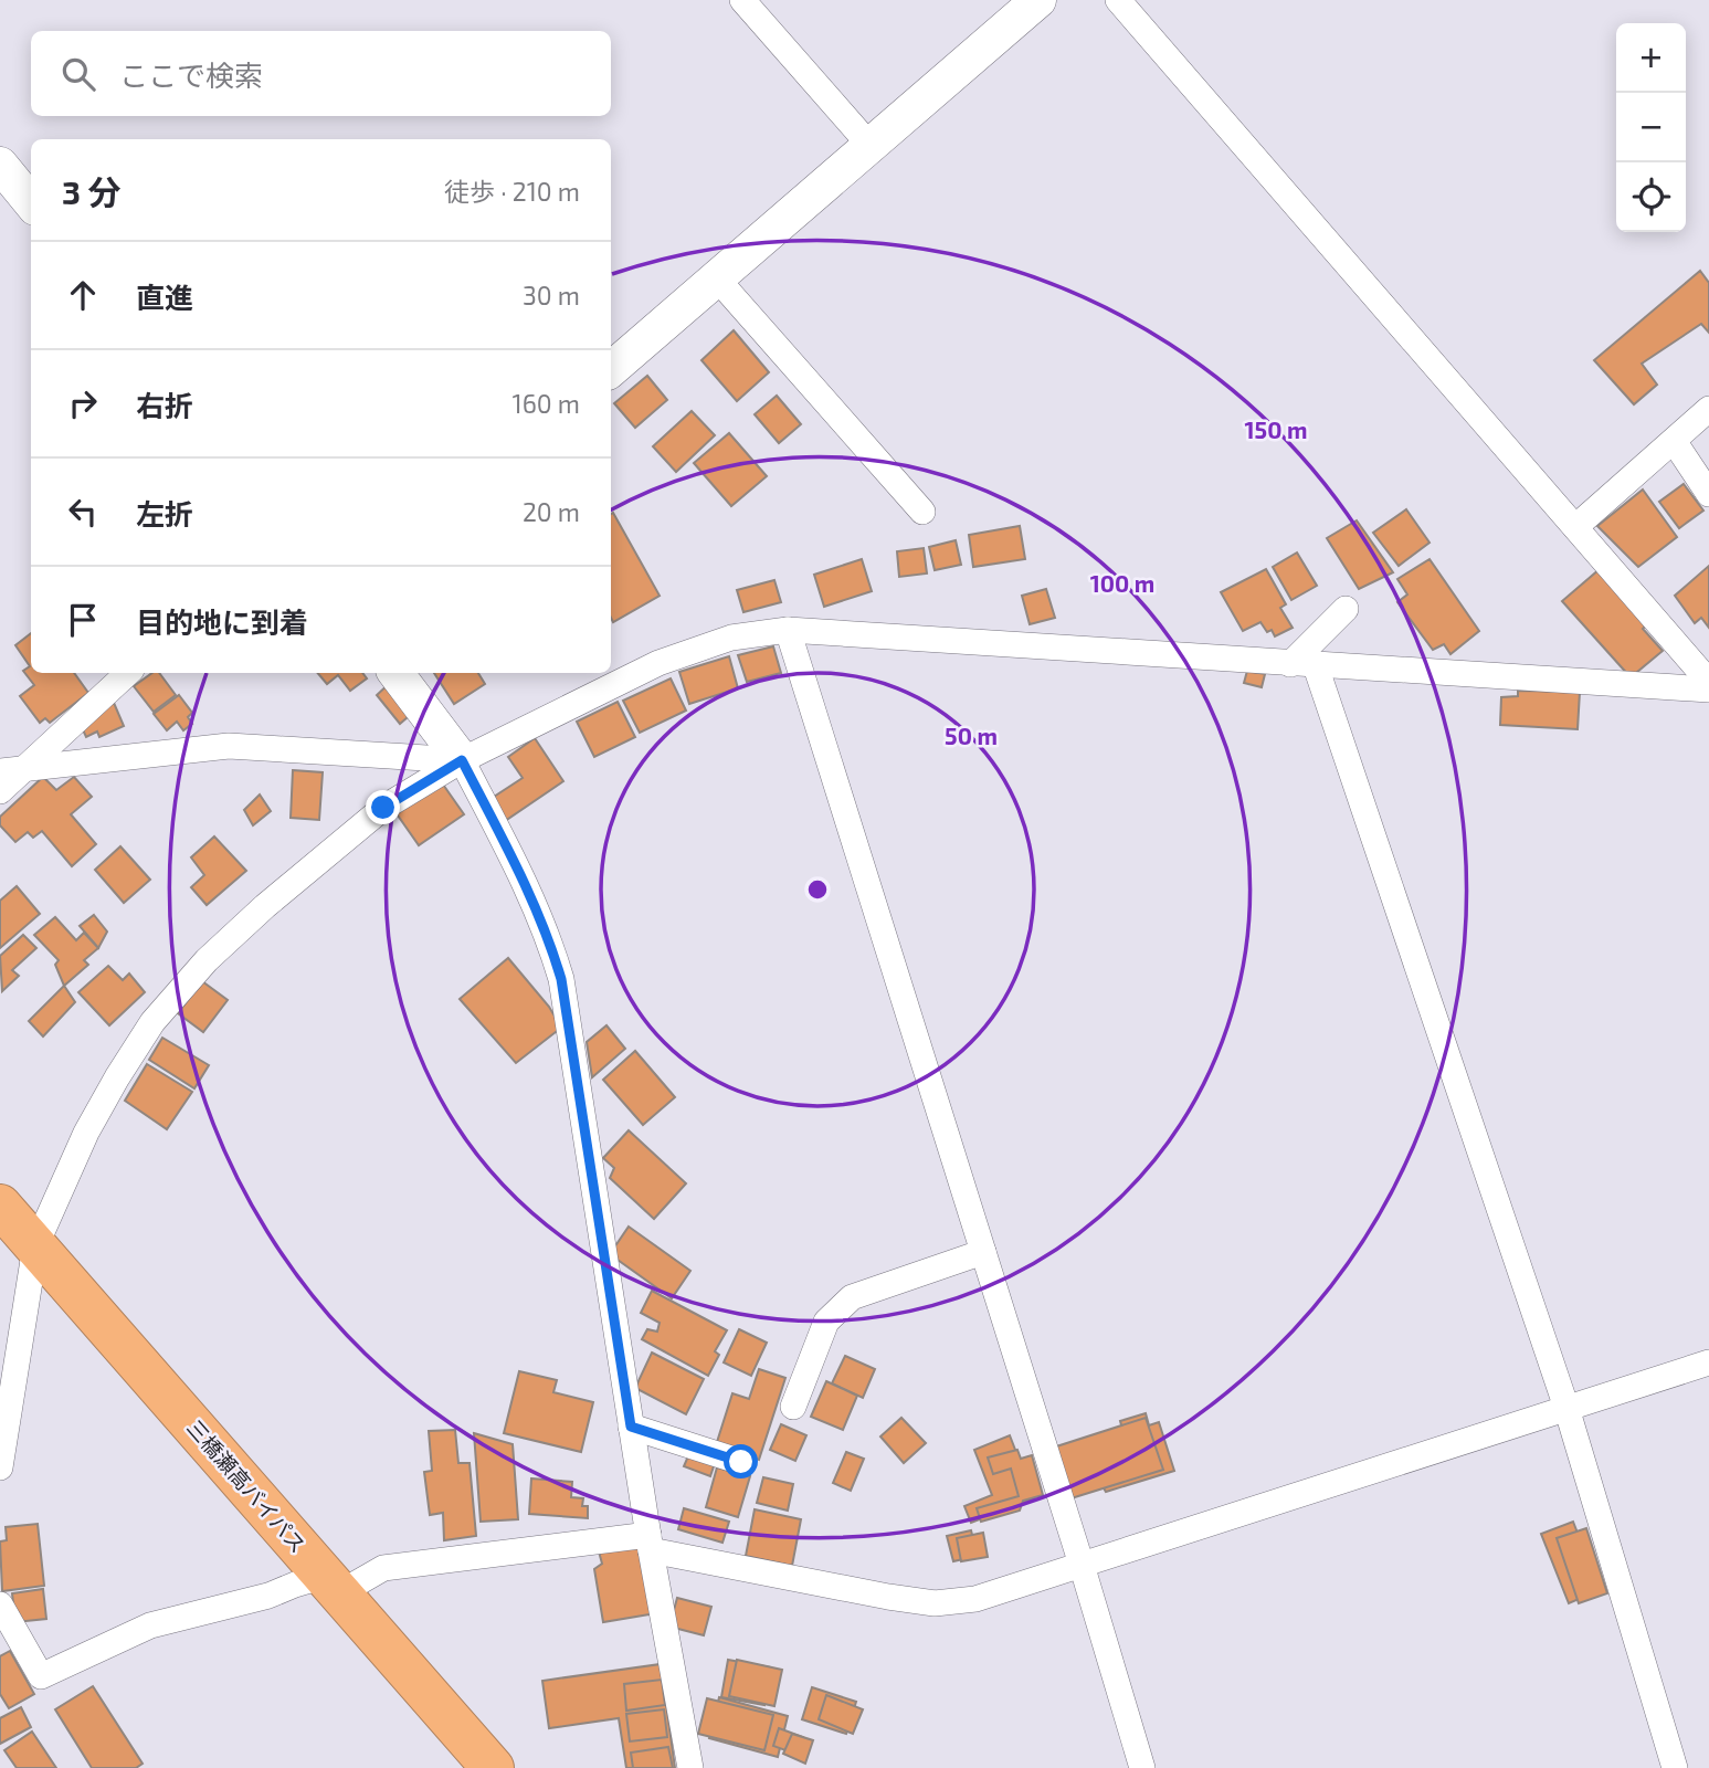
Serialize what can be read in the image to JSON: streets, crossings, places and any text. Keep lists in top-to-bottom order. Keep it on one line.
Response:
{"streets":{"highway":["三橋瀬高バイパス"]},"page":{"map_buttons":["+","−"],"search":"ここで検索","heading":["3 分","徒歩 · 210 m"],"list":[["直進","30 m"],["右折","160 m"],["左折","20 m"],"目的地に到着"]},"rings":["150 m","100 m","50 m"]}
